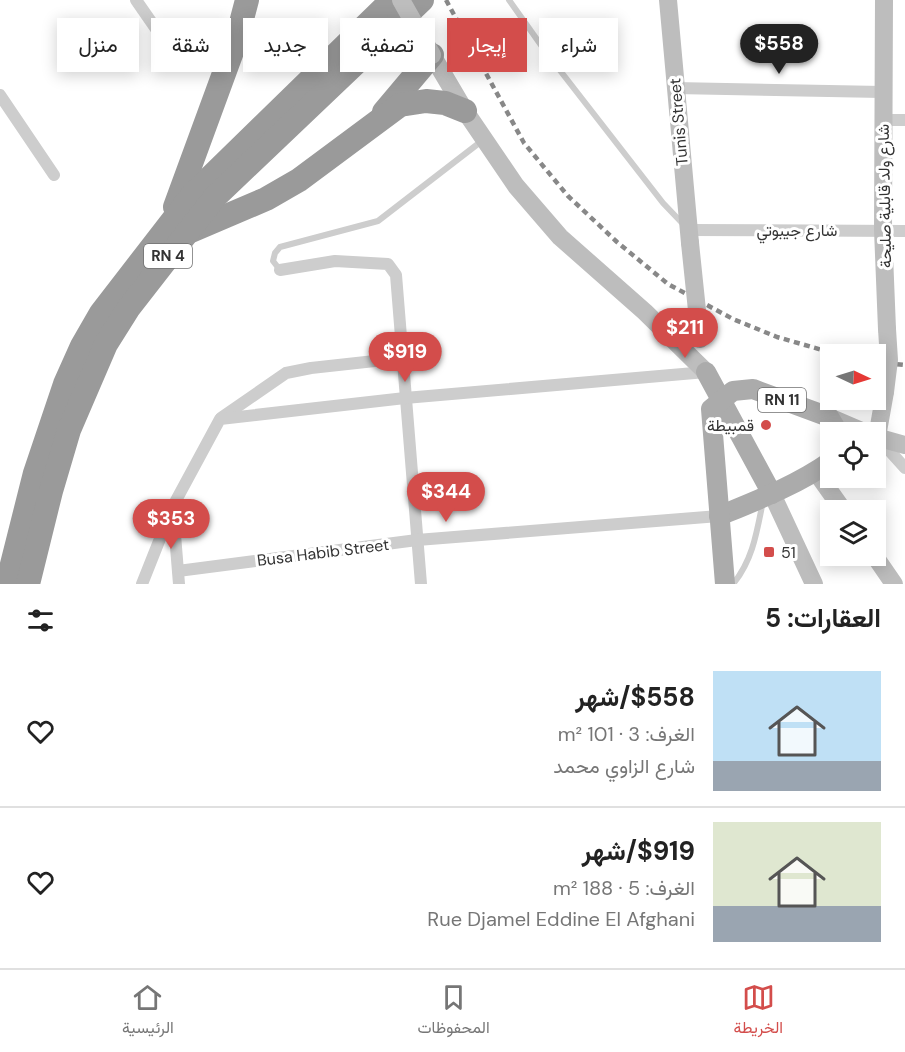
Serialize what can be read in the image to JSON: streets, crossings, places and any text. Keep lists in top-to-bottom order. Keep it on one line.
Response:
{"streets":{"highway":["RN 4"],"main road":["Tunis Street","شارع ولد قابلية صليحة","RN 11"],"street":["شارع جيبوتي","Busa Habib Street"]},"crossings":[["Tunis Street","شارع جيبوتي"],["Tunis Street","RN 11"],["شارع ولد قابلية صليحة","شارع جيبوتي"]],"places":{"other":["قمبيطة"],"transit":["51"]},"north":"right","page":{"chip":["شراء","إيجار","تصفية","جديد","شقة","منزل"],"price":["$558","$211","$919","$344","$353"],"heading":"العقارات: 5","list":[{"name":"$558/شهر","note":"الغرف: 3 · 101 m² · شارع الزاوي محمد"},{"name":"$919/شهر","note":"الغرف: 5 · 188 m² · Rue Djamel Eddine El Afghani"}],"tabs":["الخريطة","المحفوظات","الرئيسية"]}}
